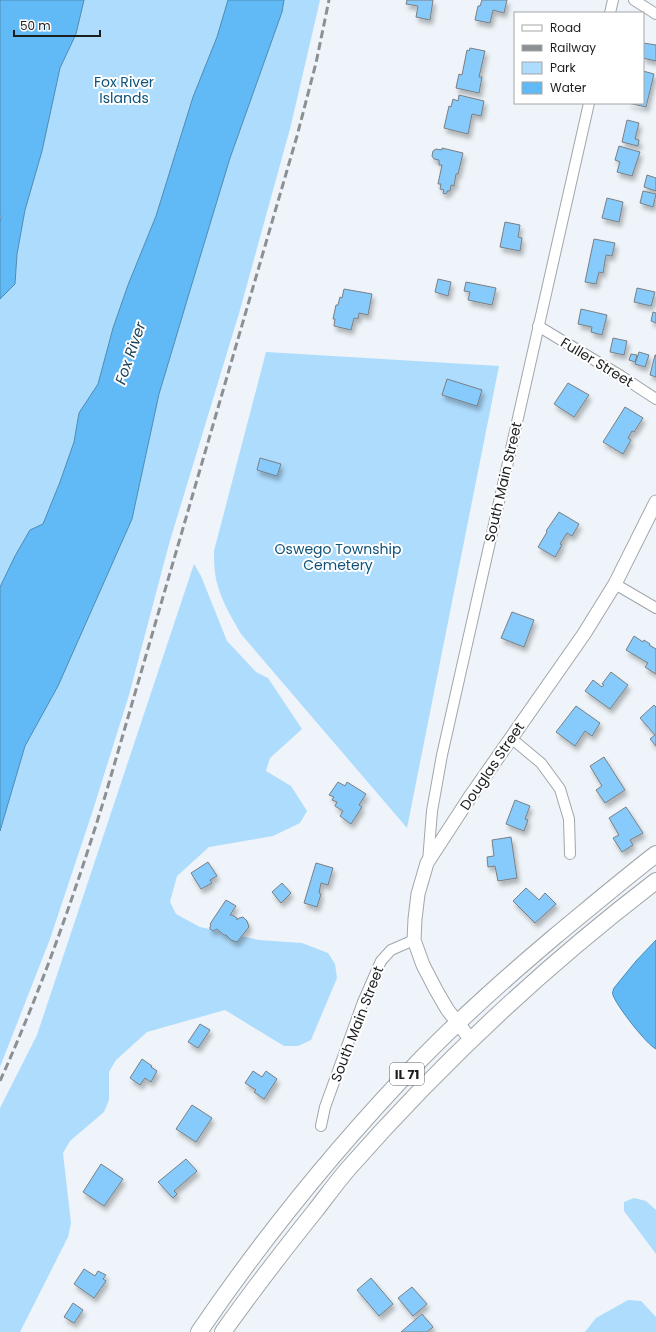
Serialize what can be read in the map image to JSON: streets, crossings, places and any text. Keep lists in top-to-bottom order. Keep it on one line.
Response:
{"streets":{"main road":["IL 71"],"street":["Fuller Street","South Main Street","Douglas Street"]},"crossings":[["Fuller Street","South Main Street"],["South Main Street","Douglas Street"],["Douglas Street","IL 71"]],"water":["Fox River"],"parks":["Fox River Islands","Oswego Township Cemetery"],"legend":["Road","Railway","Park","Water"],"scale_bar":"50 m"}
